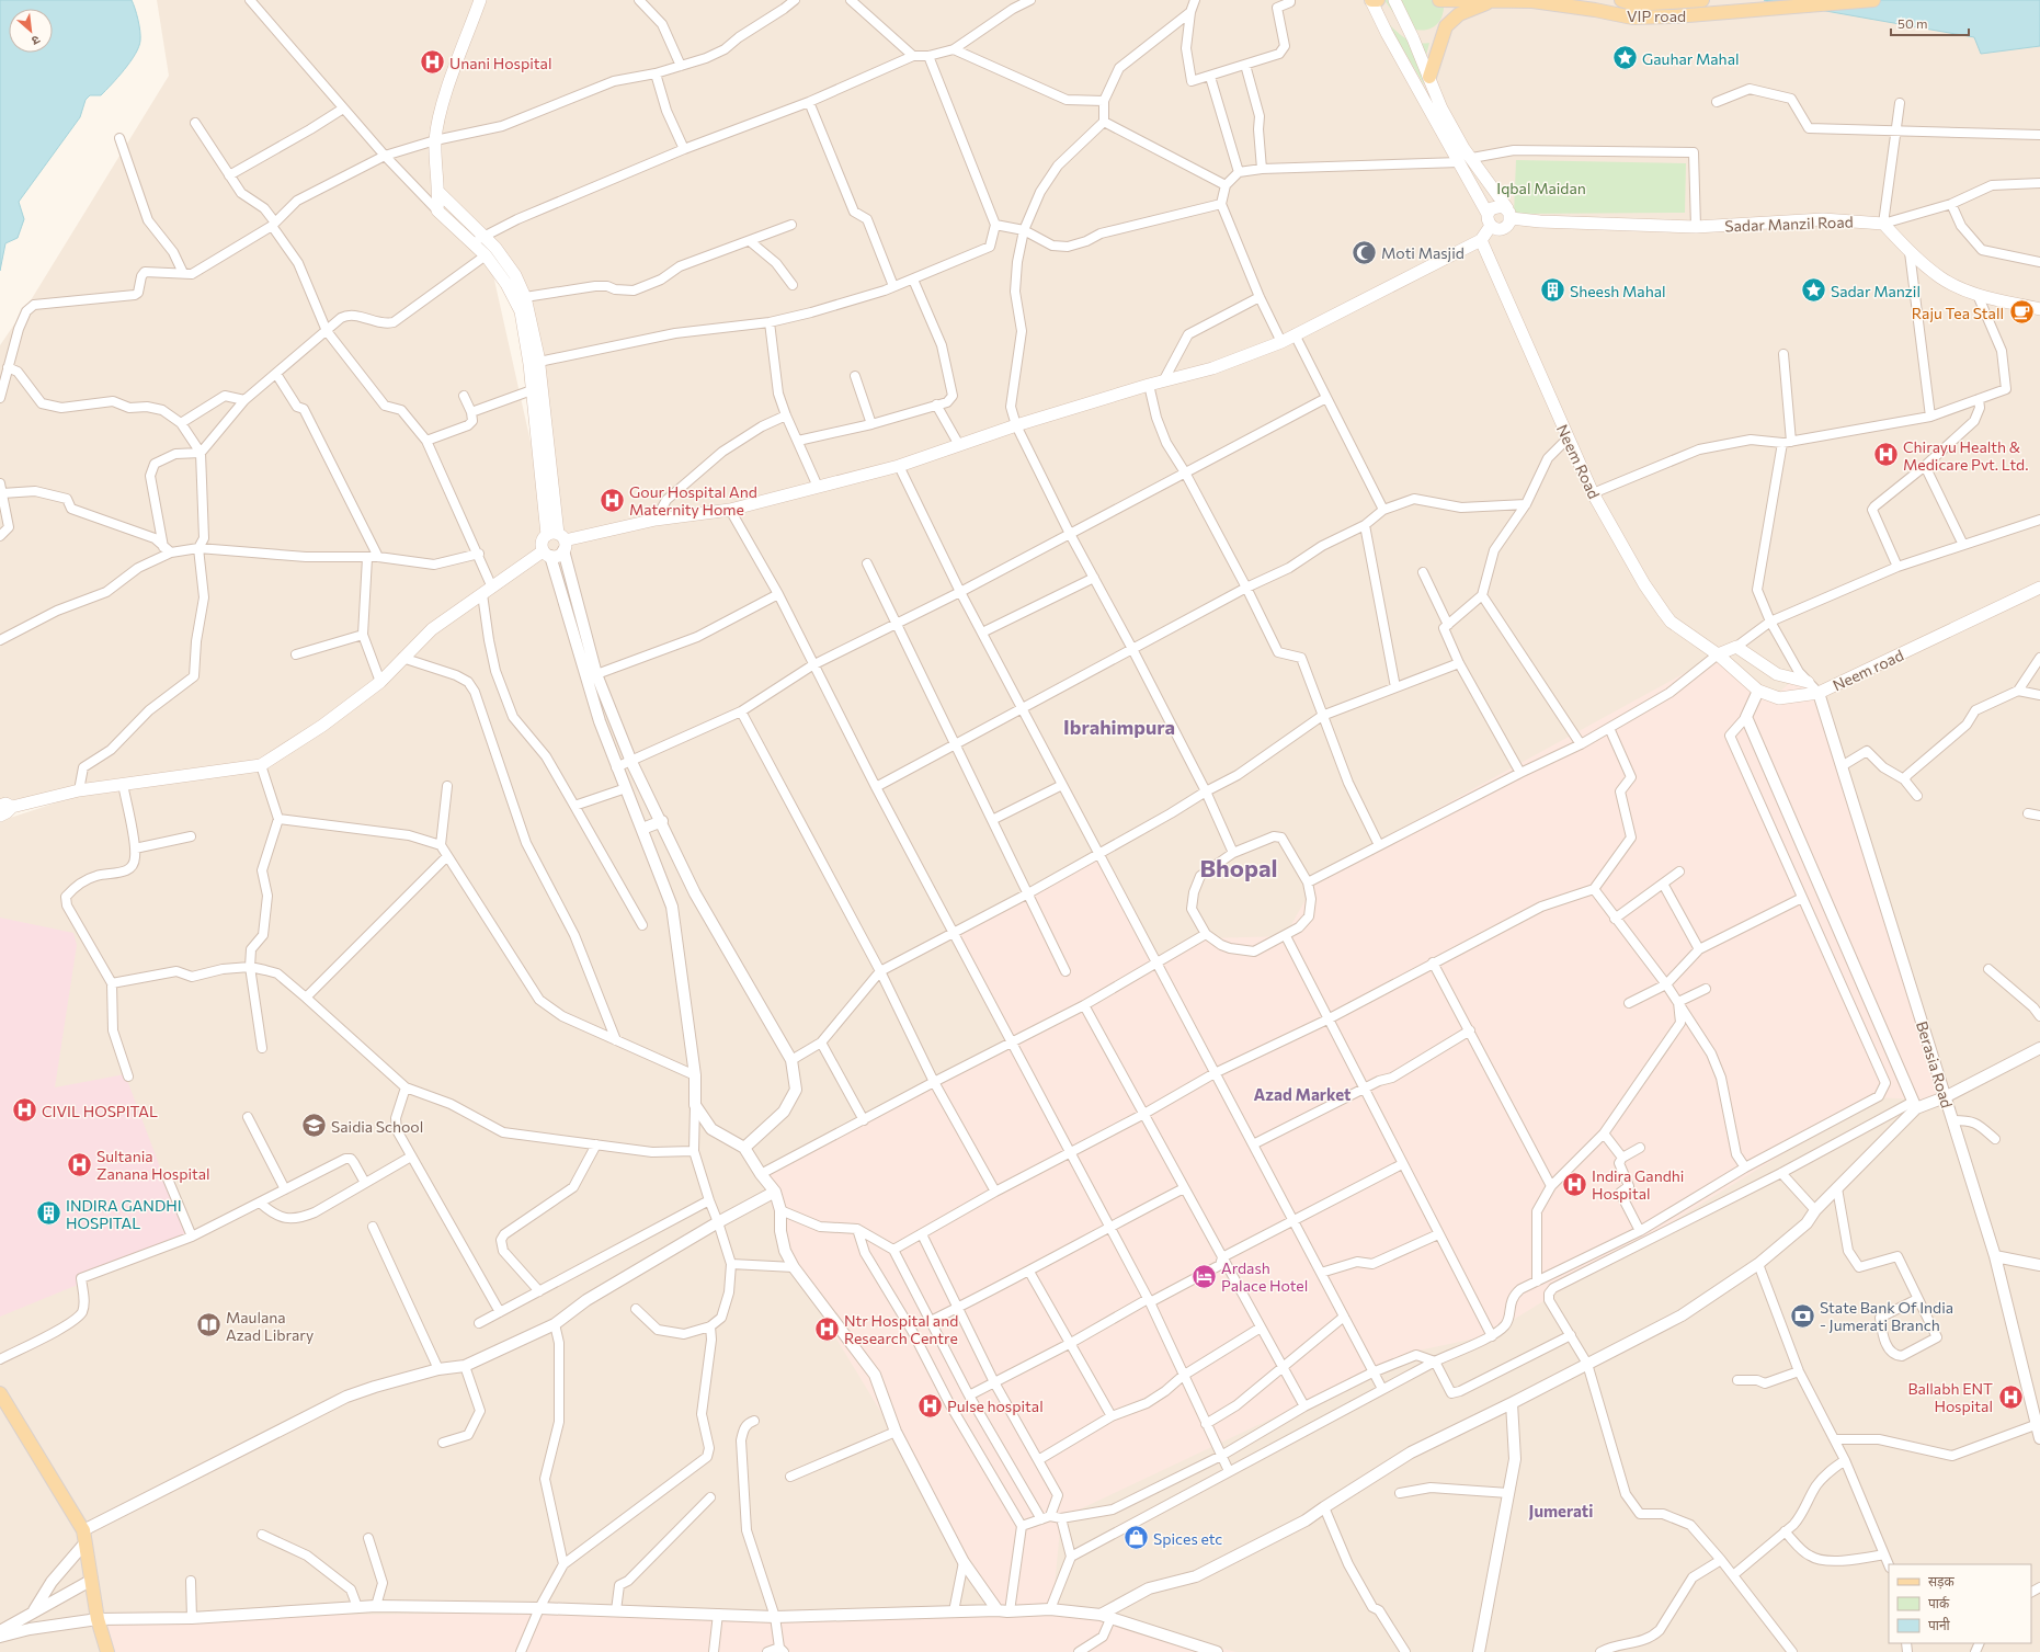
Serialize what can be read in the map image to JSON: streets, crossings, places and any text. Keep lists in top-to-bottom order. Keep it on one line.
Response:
{"streets":{"main road":["VIP road","Sadar Manzil Road","Neem Road","Neem road"],"street":["Berasia Road"]},"crossings":[["Neem Road","Neem road"],["Neem road","Berasia Road"]],"districts":["Ibrahimpura","Bhopal","Azad Market","Jumerati"],"parks":["Iqbal Maidan"],"places":{"place":["Gauhar Mahal","Sadar Manzil"],"hospital":["Unani Hospital","Chirayu Health & Medicare Pvt. Ltd.","Gour Hospital And Maternity Home","CIVIL HOSPITAL","Sultania Zanana Hospital","Indira Gandhi Hospital","Ntr Hospital and Research Centre","Ballabh ENT Hospital","Pulse hospital"],"mosque":["Moti Masjid"],"building":["Sheesh Mahal","INDIRA GANDHI HOSPITAL"],"cafe":["Raju Tea Stall"],"school or university":["Saidia School"],"hotel":["Ardash Palace Hotel"],"bank":["State Bank Of India - Jumerati Branch"],"library":["Maulana Azad Library"],"shop":["Spices etc"]},"legend":["सड़क","पार्क","पानी"],"scale_bar":"50 m","north":"bottom right"}
